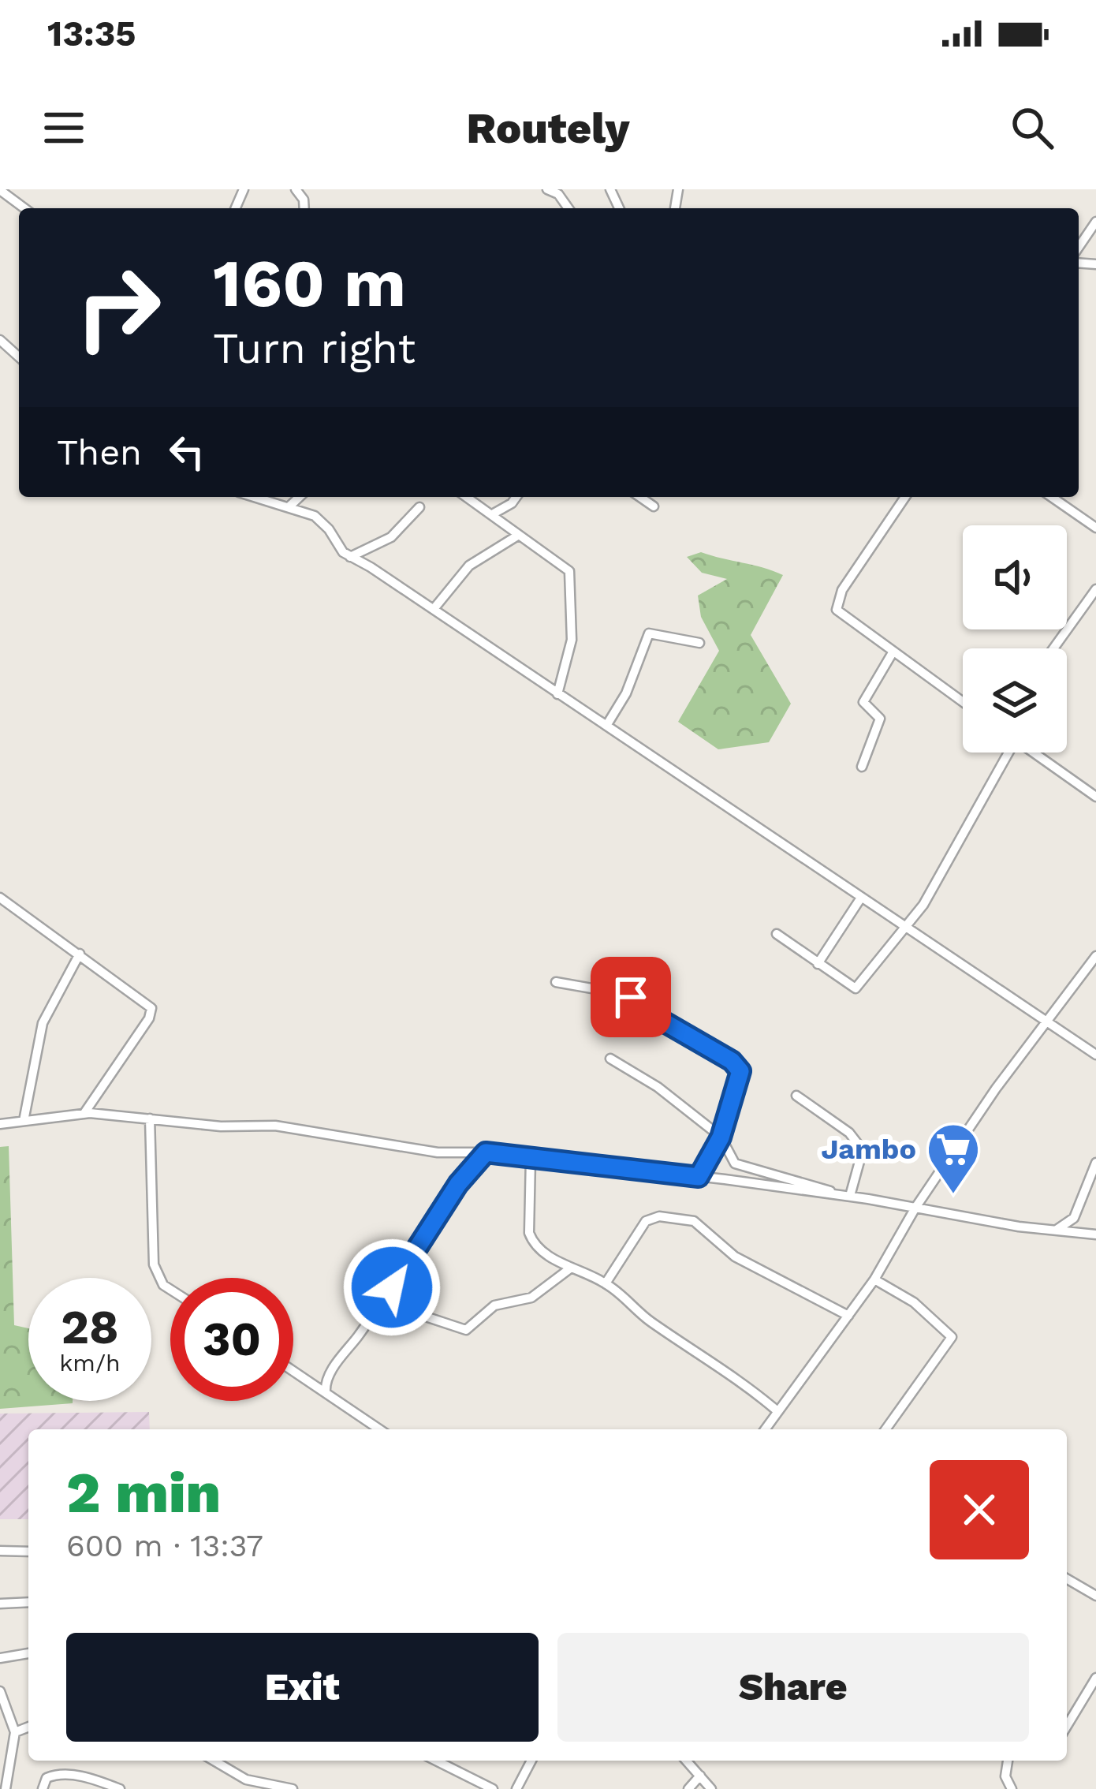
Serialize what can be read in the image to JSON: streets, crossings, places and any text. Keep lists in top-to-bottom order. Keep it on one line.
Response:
{"places":{"supermarket":["Jambo"]},"page":{"status":"13:35","header":"Routely","turn":["160 m","Turn right"],"then":"Then","speed":"28 km/h","limit":"30","heading":["2 min","600 m · 13:37"],"buttons":["Exit","Share"]}}
